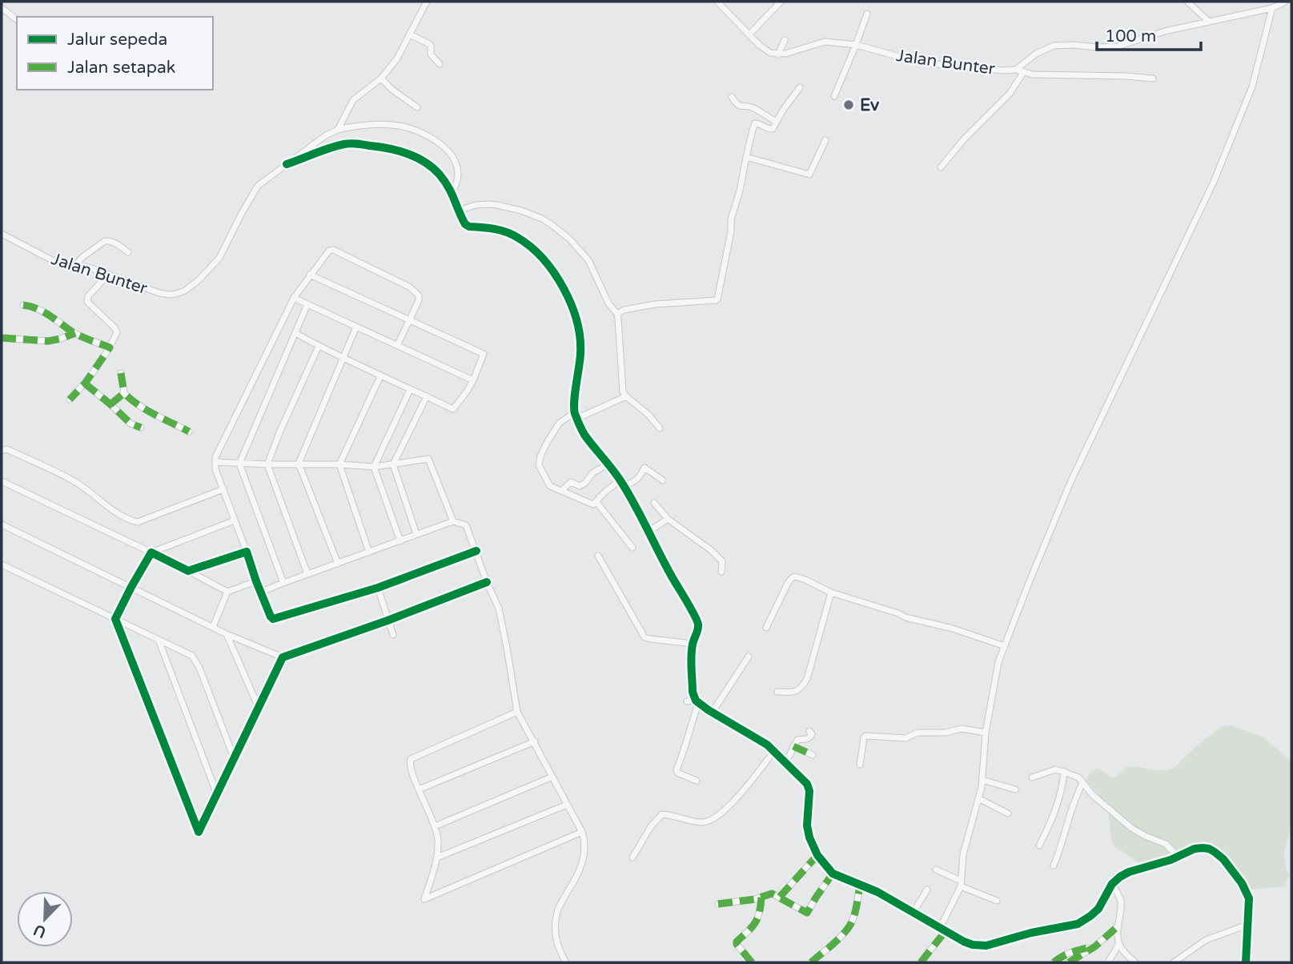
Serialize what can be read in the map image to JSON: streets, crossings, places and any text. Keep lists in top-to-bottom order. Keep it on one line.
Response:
{"streets":{"street":["Jalan Bunter"]},"places":["Ev"],"legend":["Jalur sepeda","Jalan setapak"],"scale_bar":"100 m","north":"bottom left"}
